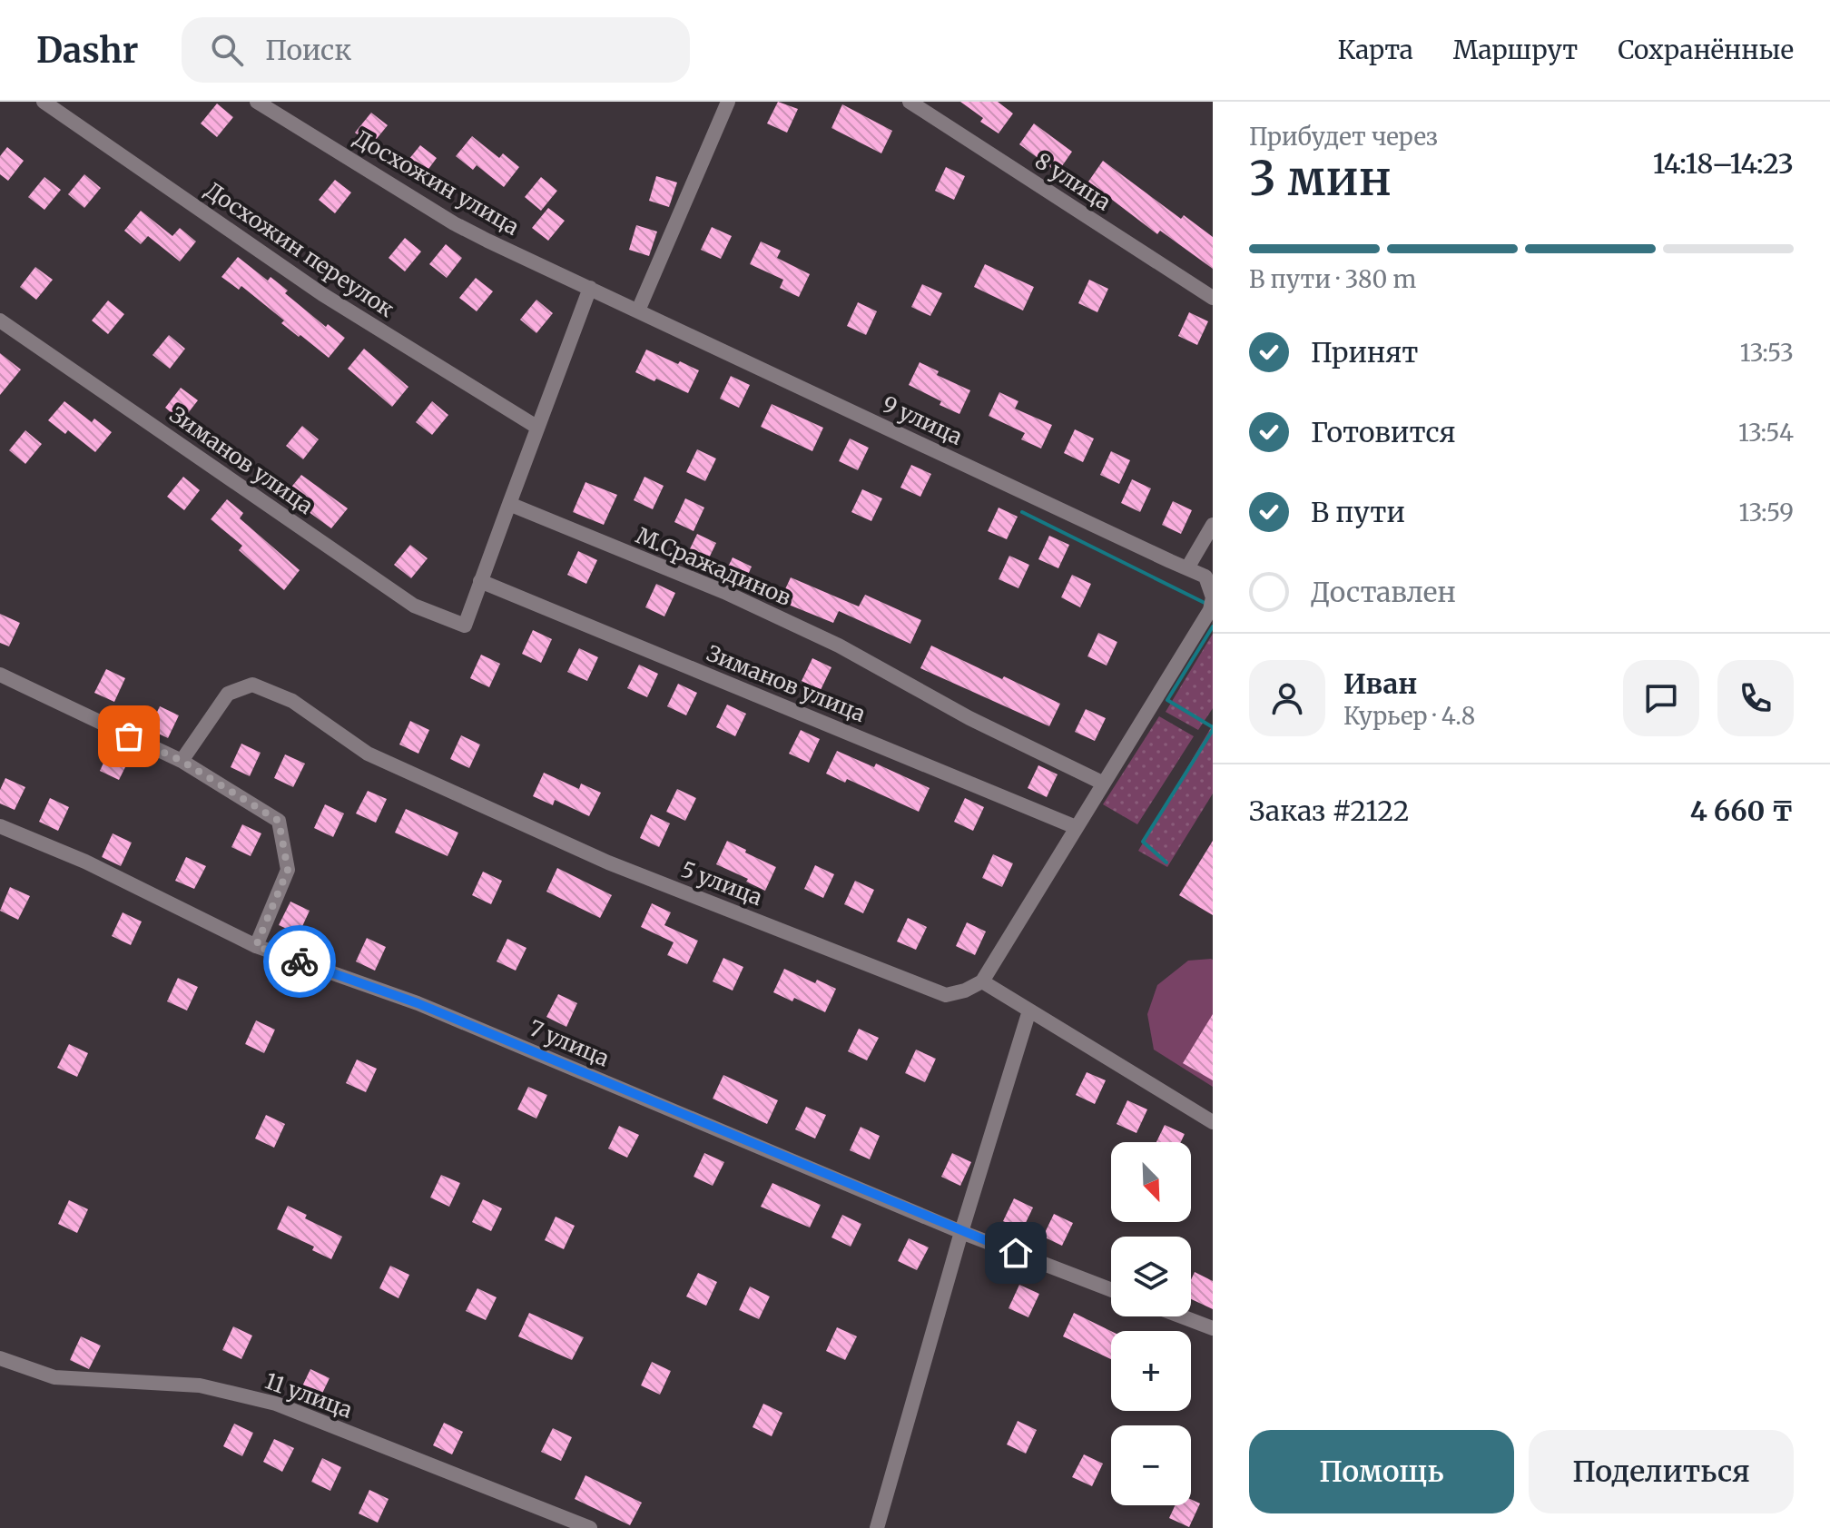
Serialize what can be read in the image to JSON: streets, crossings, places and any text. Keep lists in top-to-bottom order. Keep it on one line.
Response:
{"streets":{"street":["8 улица","Досхожин улица","Досхожин переулок","9 улица","Зиманов улица","М.Сражадинов","5 улица","7 улица","11 улица"]},"crossings":[["Досхожин улица","9 улица"]],"north":"bottom right","page":{"header":"Dashr","search":"Поиск","nav":["Карта","Маршрут","Сохранённые"],"heading":["3 мин","Прибудет через","14:18–14:23"],"panel":["Иван","Курьер · 4.8","Заказ #2122","4 660 ₸"],"bar":"В пути · 380 m","list":[["Принят","13:53"],["Готовится","13:54"],["В пути","13:59"],"Доставлен"],"map_buttons":["+","−"],"buttons":["Помощь","Поделиться"]}}
